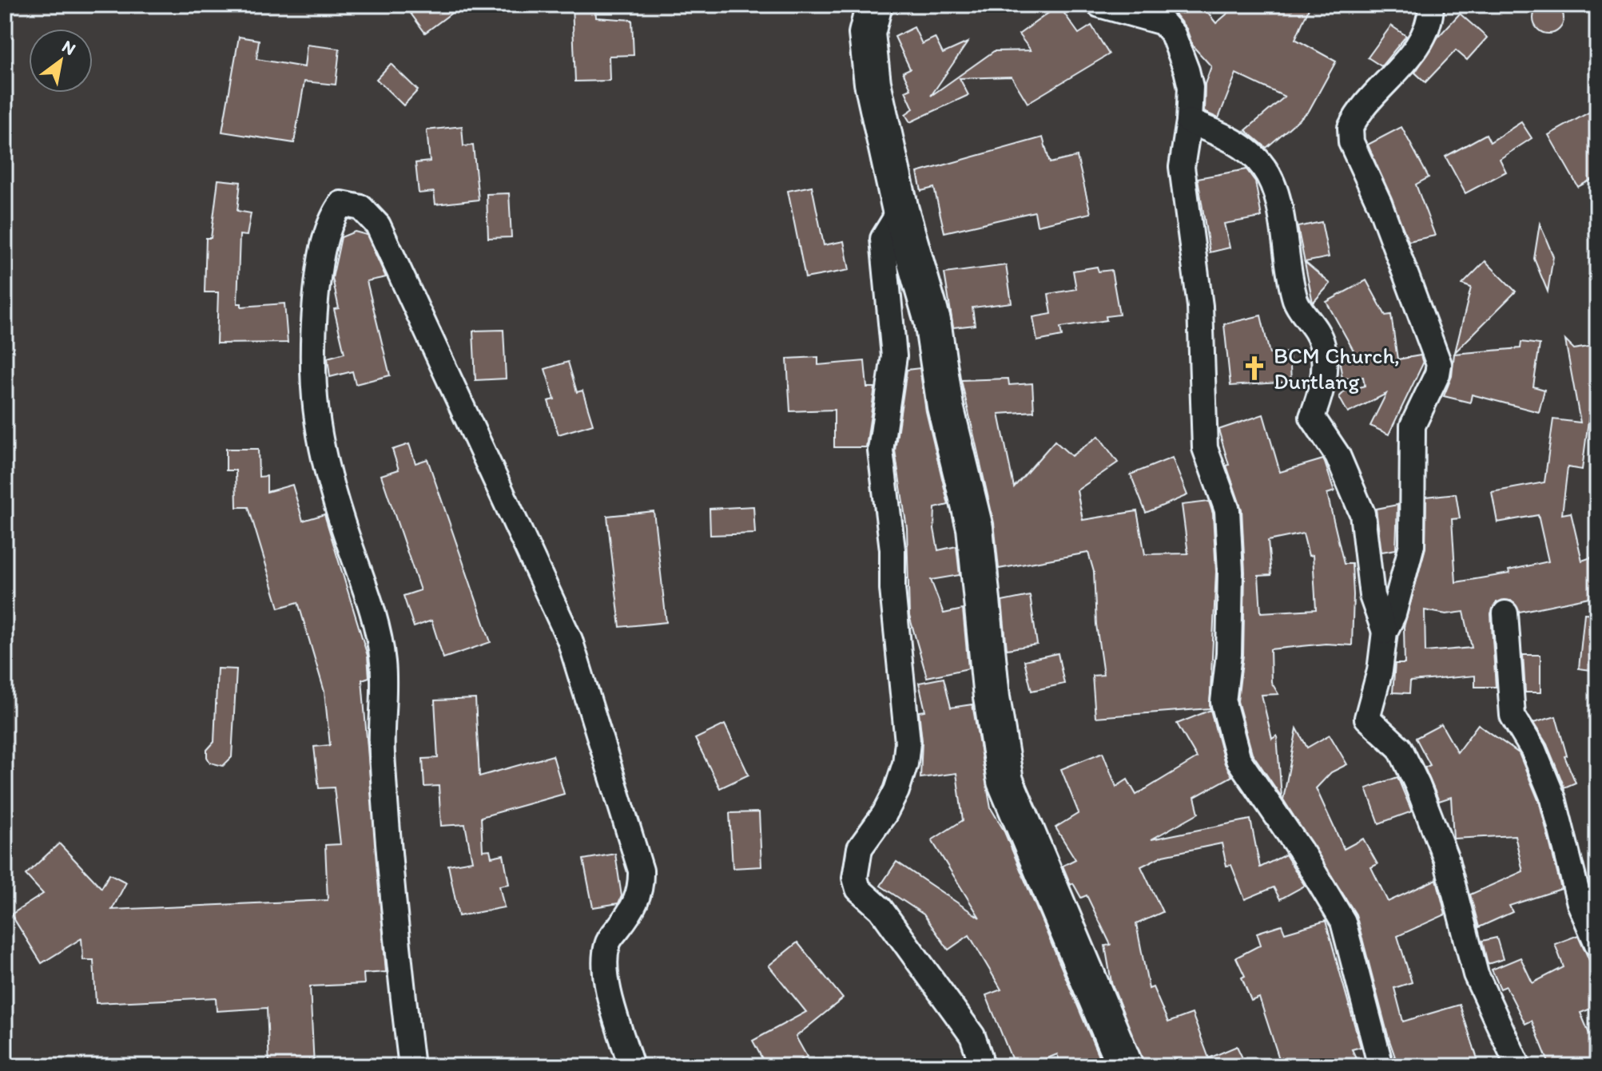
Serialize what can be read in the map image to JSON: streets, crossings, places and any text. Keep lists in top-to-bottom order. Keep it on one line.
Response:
{"places":{"church":["BCM Church, Durtlang"]},"north":"top right"}
